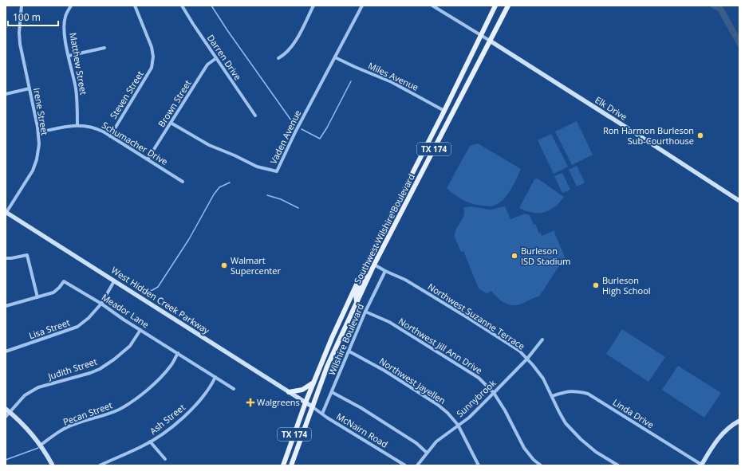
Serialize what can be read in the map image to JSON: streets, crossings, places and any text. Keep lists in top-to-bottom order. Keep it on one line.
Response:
{"streets":{"main road":["TX 174","Southwest Wilshire Boulevard"],"street":["Darren Drive","Matthew Street","Miles Avenue","Steven Street","Brown Street","Elk Drive","Irene Street","Vaden Avenue","Schumacher Drive","West Hidden Creek Parkway","Meador Lane","Northwest Suzanne Terrace","Lisa Street","Wilshire Boulevard","Northwest Jill Ann Drive","Judith Street","Northwest Jayellen","Sunnybrook","Pecan Street","Linda Drive","Ash Street","McNairn Road"]},"crossings":[["Darren Drive","Brown Street"],["Matthew Street","Schumacher Drive"],["Miles Avenue","Vaden Avenue"],["Miles Avenue","Southwest Wilshire Boulevard"],["Steven Street","Schumacher Drive"],["Brown Street","Vaden Avenue"],["Brown Street","Schumacher Drive"],["Elk Drive","Southwest Wilshire Boulevard"],["Irene Street","Schumacher Drive"],["Irene Street","West Hidden Creek Parkway"],["Southwest Wilshire Boulevard","West Hidden Creek Parkway"],["Southwest Wilshire Boulevard","Northwest Suzanne Terrace"],["Southwest Wilshire Boulevard","McNairn Road"],["West Hidden Creek Parkway","Lisa Street"],["West Hidden Creek Parkway","McNairn Road"],["Meador Lane","Lisa Street"],["Meador Lane","Judith Street"],["Meador Lane","Pecan Street"],["Meador Lane","Ash Street"],["Northwest Suzanne Terrace","Wilshire Boulevard"],["Northwest Suzanne Terrace","Sunnybrook"],["Northwest Suzanne Terrace","Linda Drive"],["Wilshire Boulevard","Northwest Jill Ann Drive"],["Wilshire Boulevard","Northwest Jayellen"],["Wilshire Boulevard","McNairn Road"],["Northwest Jill Ann Drive","Sunnybrook"],["Northwest Jayellen","Sunnybrook"]],"places":{"other":["Ron Harmon Burleson Sub-Courthouse","Burleson ISD Stadium","Walmart Supercenter","Burleson High School"],"health":["Walgreens"]},"scale_bar":"100 m"}
